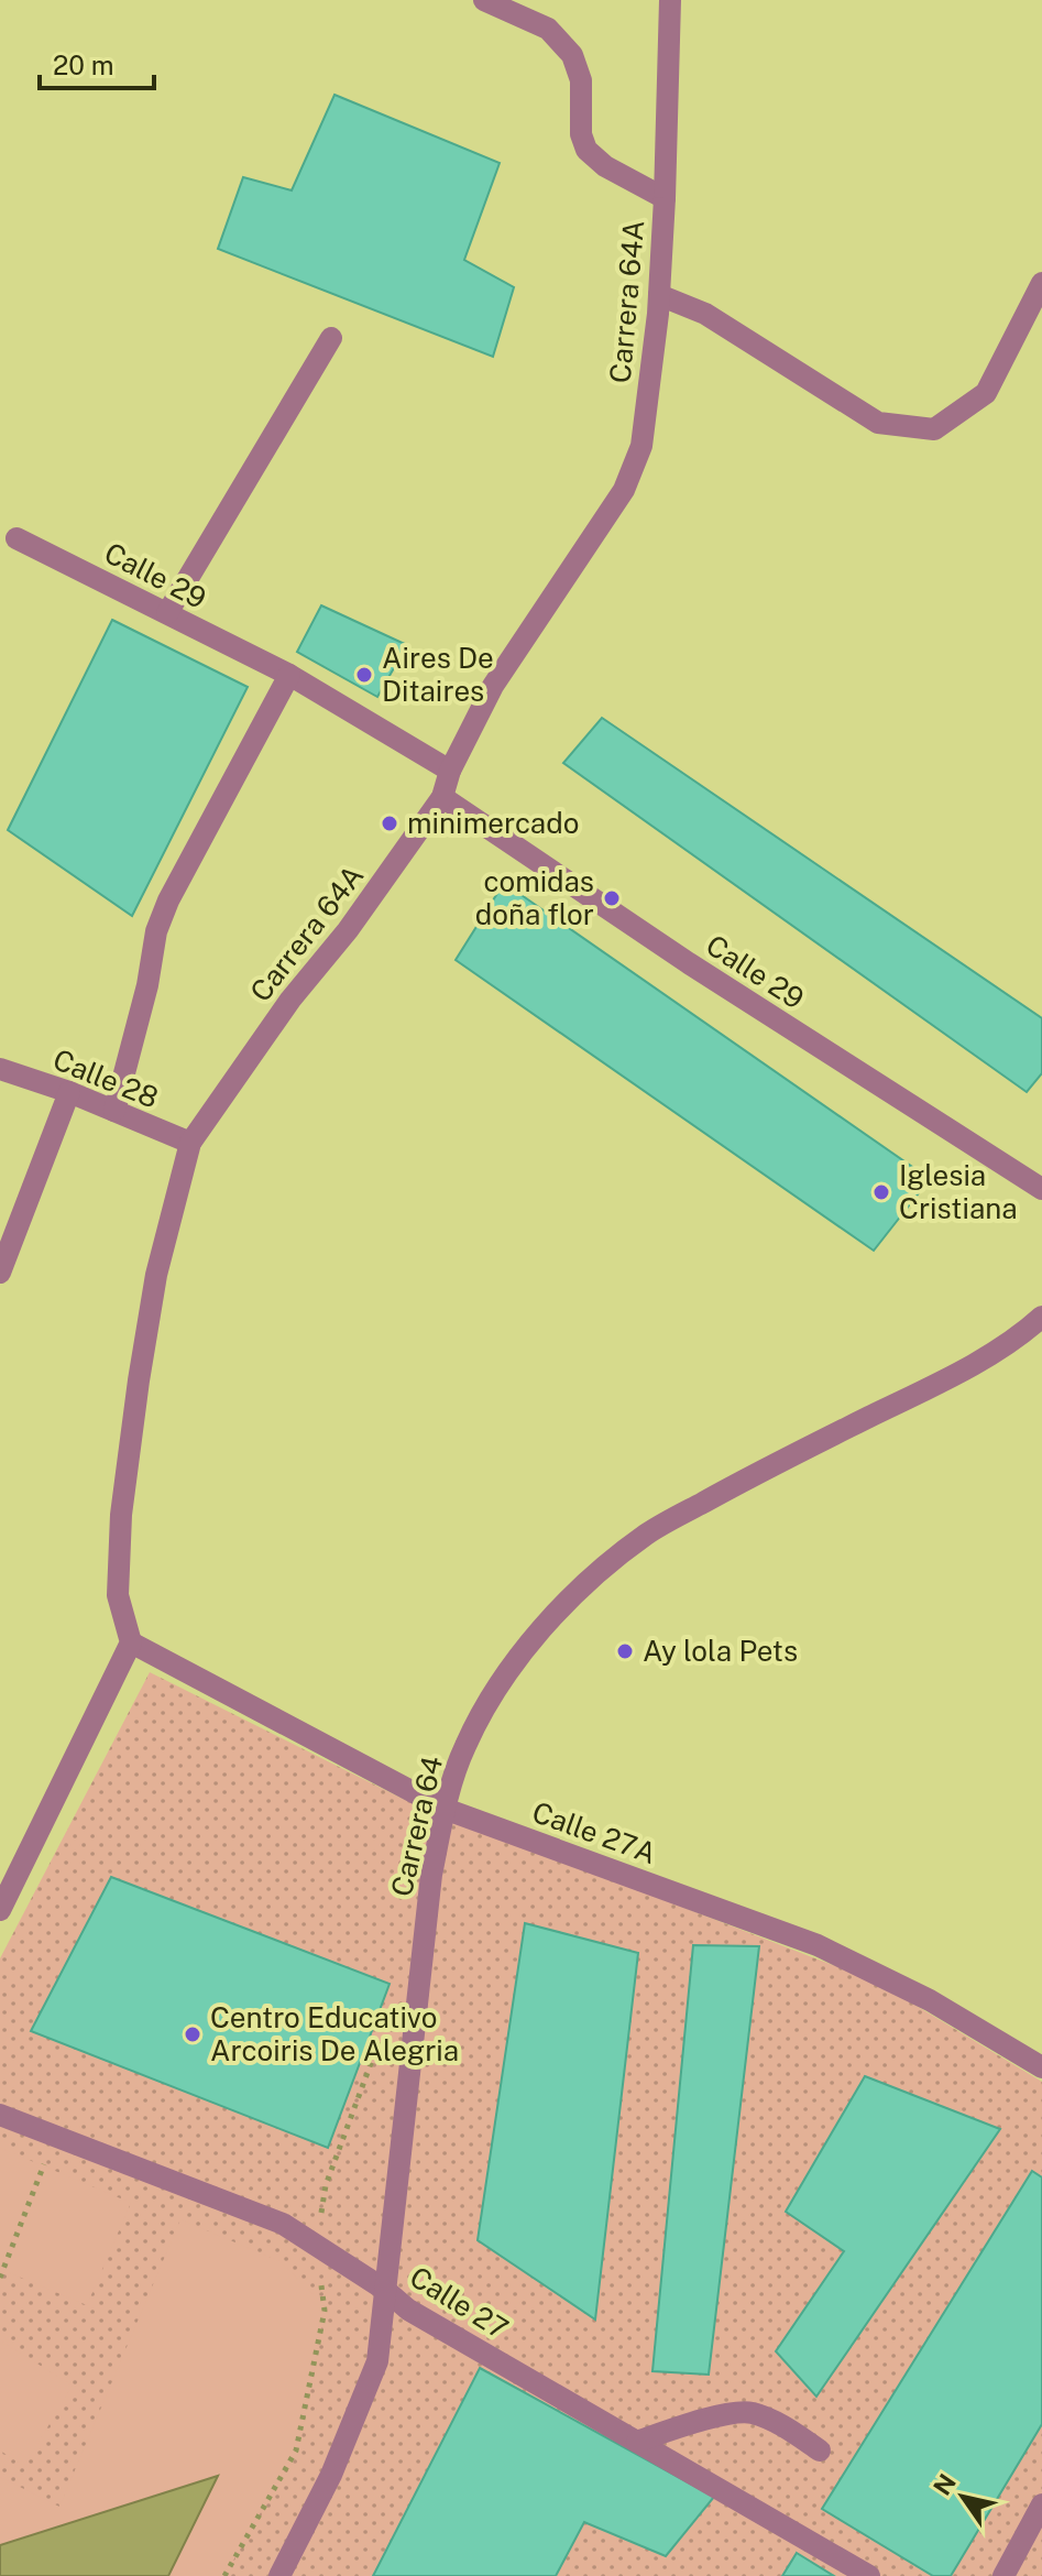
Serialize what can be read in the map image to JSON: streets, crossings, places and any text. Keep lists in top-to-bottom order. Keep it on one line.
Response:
{"streets":{"street":["Carrera 64A","Calle 29","Calle 28","Carrera 64","Calle 27A","Calle 27"]},"crossings":[["Carrera 64A","Calle 29"],["Carrera 64A","Calle 28"],["Carrera 64A","Calle 27A"],["Carrera 64","Calle 27A"],["Carrera 64","Calle 27"]],"places":["Aires De Ditaires","minimercado","comidas doña flor","Iglesia Cristiana","Ay lola Pets","Centro Educativo Arcoiris De Alegria"],"scale_bar":"20 m","north":"top left"}
